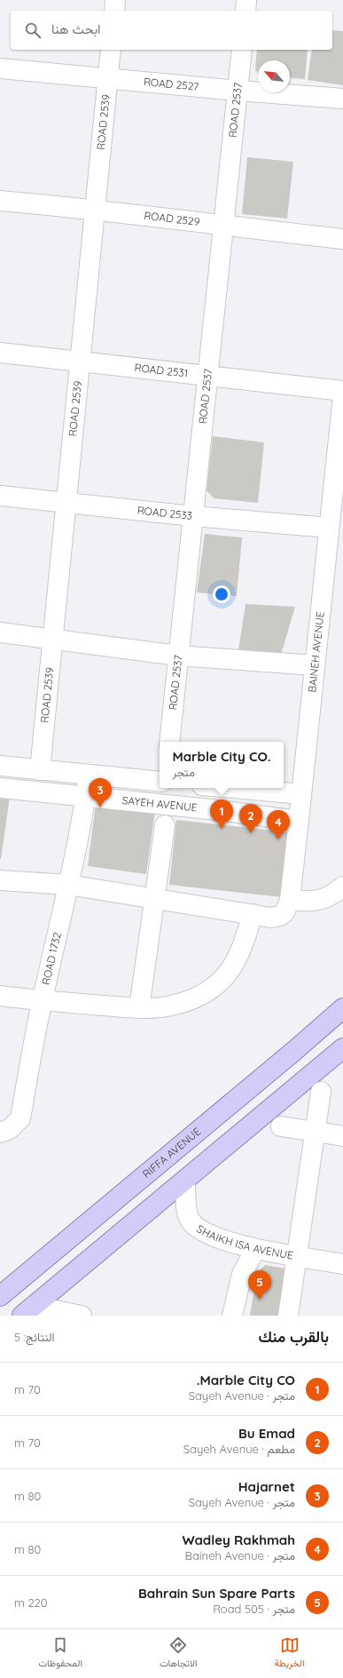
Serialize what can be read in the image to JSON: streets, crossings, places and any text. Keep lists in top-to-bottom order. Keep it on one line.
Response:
{"streets":{"main road":["RIFFA AVENUE"],"street":["ROAD 2527","ROAD 2537","ROAD 2539","ROAD 2529","ROAD 2531","ROAD 2533","BAINEH AVENUE","SAYEH AVENUE","ROAD 1732","SHAIKH ISA AVENUE"]},"crossings":[["ROAD 2527","ROAD 2537"],["ROAD 2527","ROAD 2539"],["ROAD 2537","ROAD 2529"],["ROAD 2537","ROAD 2531"],["ROAD 2537","ROAD 2533"],["ROAD 2539","ROAD 2529"],["ROAD 2539","ROAD 2531"],["ROAD 2539","ROAD 2533"],["ROAD 2533","BAINEH AVENUE"],["BAINEH AVENUE","SAYEH AVENUE"],["SAYEH AVENUE","ROAD 1732"]],"north":"top left","page":{"search":"ابحث هنا","popup":["Marble City CO.","متجر"],"pins":["3","1","2","4","5"],"heading":["بالقرب منك","النتائج: 5"],"list":[{"mark":"1","name":"Marble City CO.","note":"متجر · Sayeh Avenue","value":"70 m"},{"mark":"2","name":"Bu Emad","note":"مطعم · Sayeh Avenue","value":"70 m"},{"mark":"3","name":"Hajarnet","note":"متجر · Sayeh Avenue","value":"80 m"},{"mark":"4","name":"Wadley Rakhmah","note":"متجر · Baineh Avenue","value":"80 m"},{"mark":"5","name":"Bahrain Sun Spare Parts","note":"متجر · Road 505","value":"220 m"}],"nav":["الخريطة","الاتجاهات","المحفوظات"]}}
